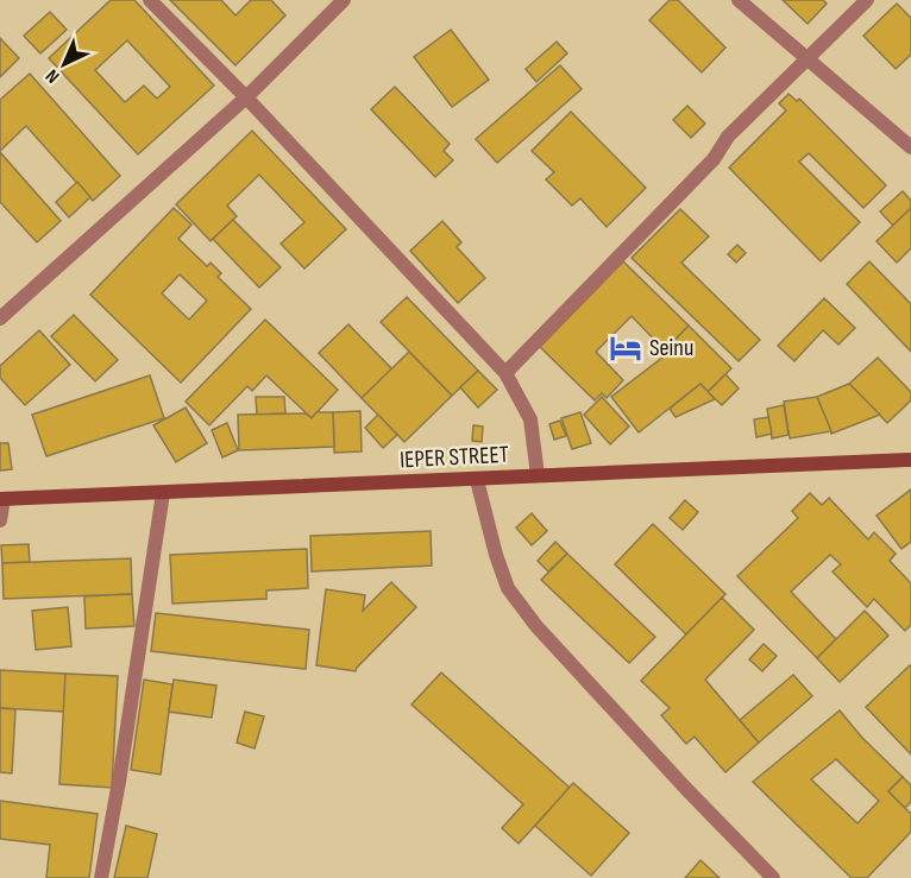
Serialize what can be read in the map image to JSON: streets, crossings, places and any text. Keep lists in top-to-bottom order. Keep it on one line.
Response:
{"streets":{"street":["IEPER STREET"]},"places":{"hotel":["Seinu"]},"north":"bottom left"}
